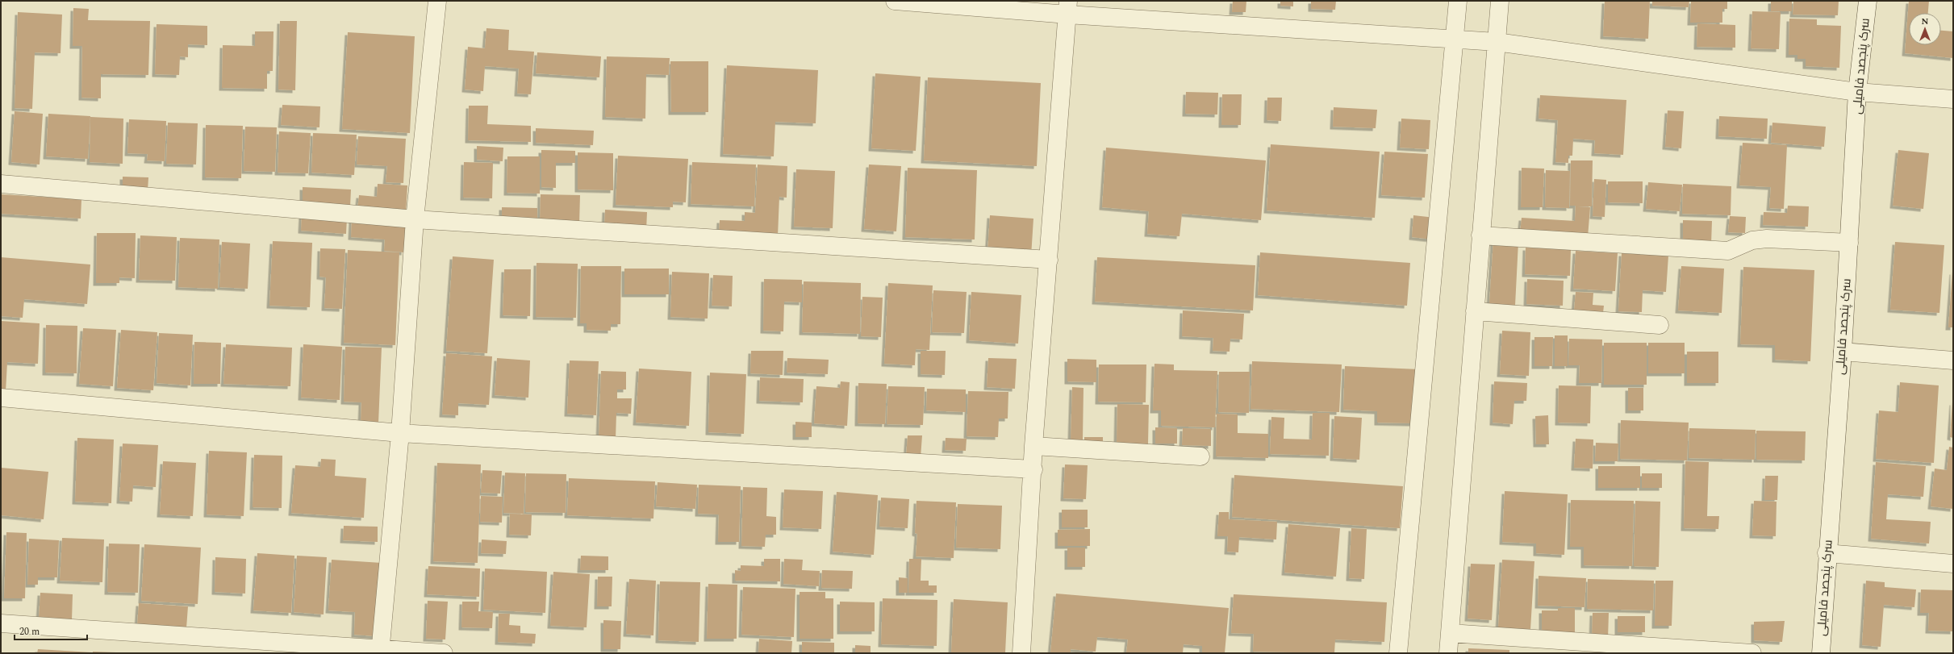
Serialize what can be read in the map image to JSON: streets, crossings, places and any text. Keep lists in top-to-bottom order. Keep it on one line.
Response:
{"streets":{"street":["سرک پنجصد فامیلی"]},"scale_bar":"20 m","north":"top"}
